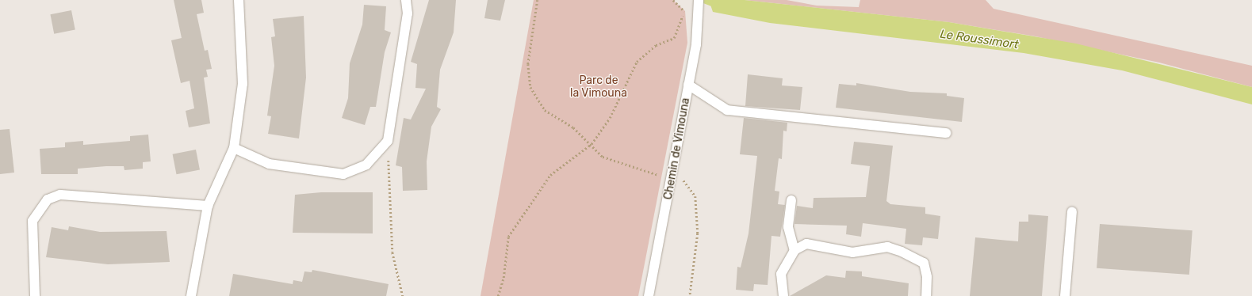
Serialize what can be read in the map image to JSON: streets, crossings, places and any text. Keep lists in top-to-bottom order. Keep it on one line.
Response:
{"streets":{"street":["Chemin de Vimouna"]},"water":["Le Roussimort"],"parks":["Parc de la Vimouna"]}
